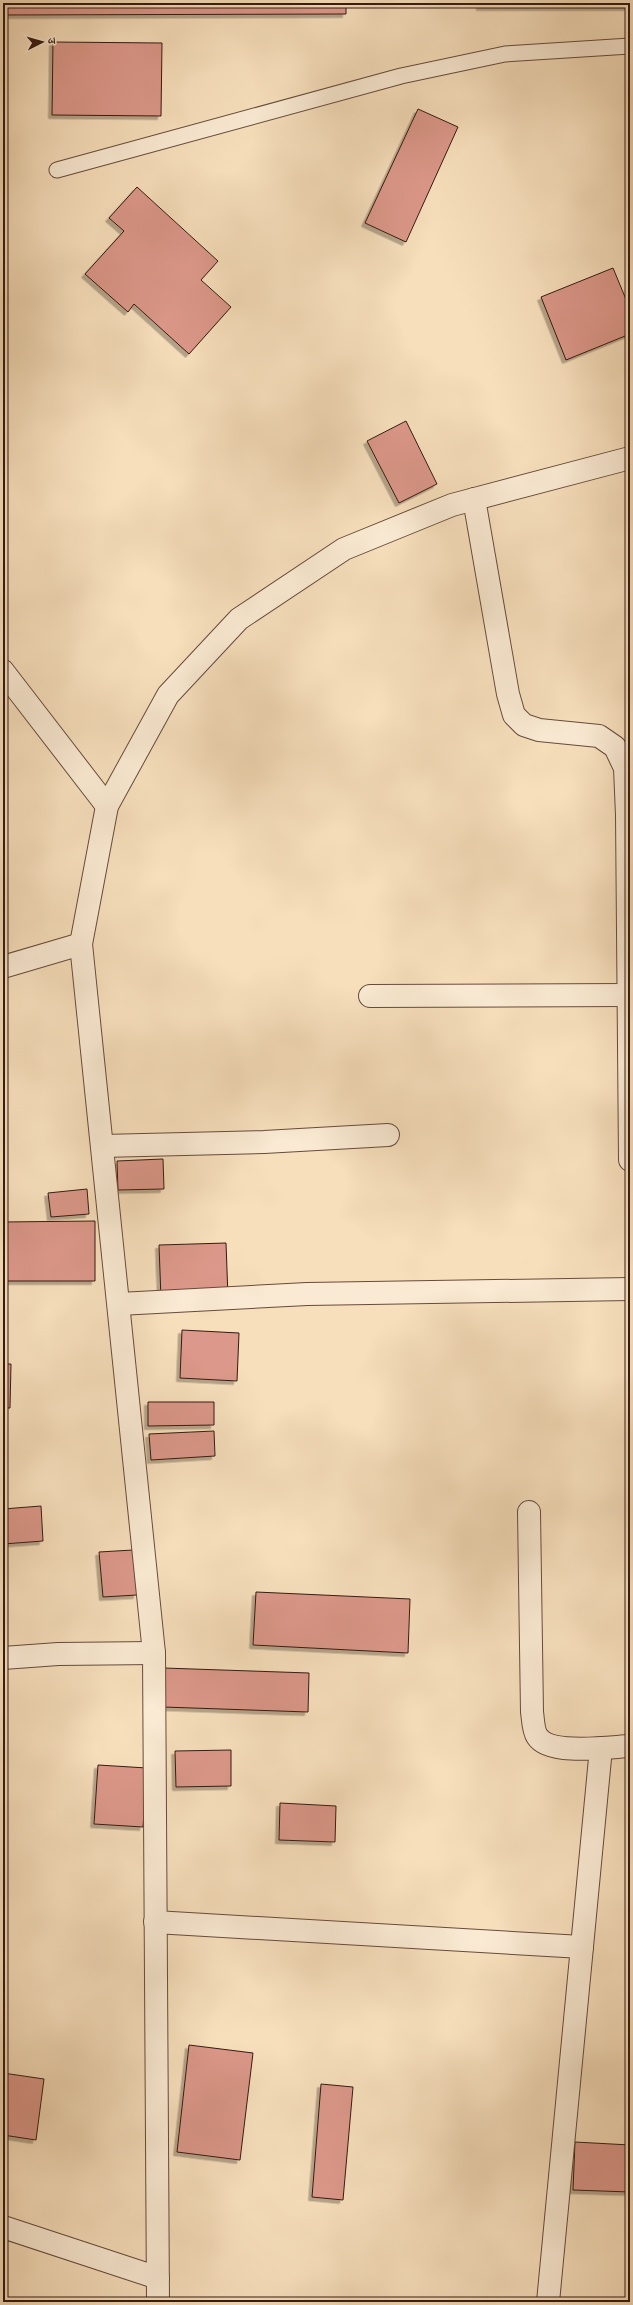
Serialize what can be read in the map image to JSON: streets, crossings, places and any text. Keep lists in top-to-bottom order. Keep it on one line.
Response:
{"north":"right"}
